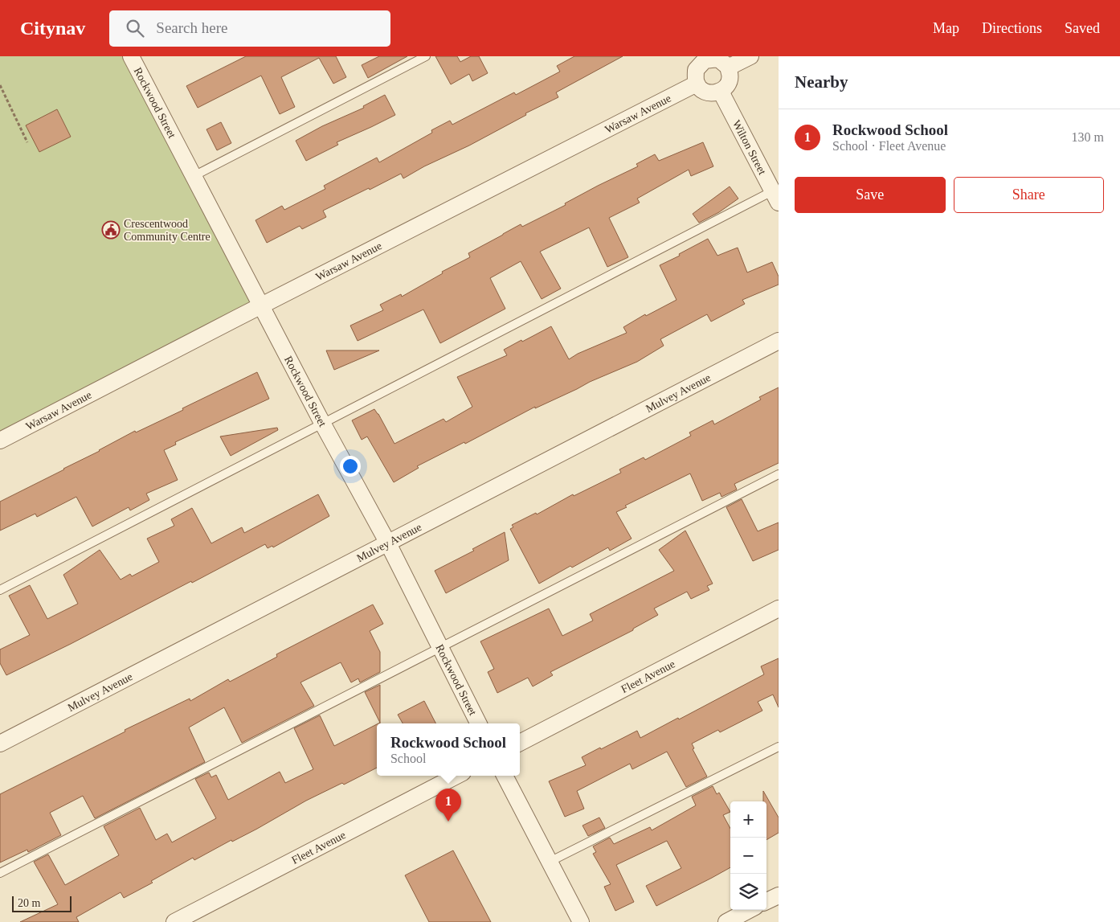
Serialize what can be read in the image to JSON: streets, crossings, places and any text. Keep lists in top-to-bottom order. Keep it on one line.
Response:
{"streets":{"street":["Rockwood Street","Warsaw Avenue","Wilton Street","Mulvey Avenue","Fleet Avenue"]},"crossings":[["Rockwood Street","Warsaw Avenue"],["Rockwood Street","Mulvey Avenue"],["Warsaw Avenue","Wilton Street"]],"places":{"public building":["Crescentwood Community Centre"]},"scale_bar":"20 m","page":{"header":"Citynav","search":"Search here","nav":["Map","Directions","Saved"],"heading":"Nearby","list":[{"mark":"1","name":"Rockwood School","note":"School · Fleet Avenue","value":"130 m"}],"buttons":["Save","Share"],"popup":["Rockwood School","School"],"pins":"1","map_buttons":["+","−"],"scale":"20 m"}}
